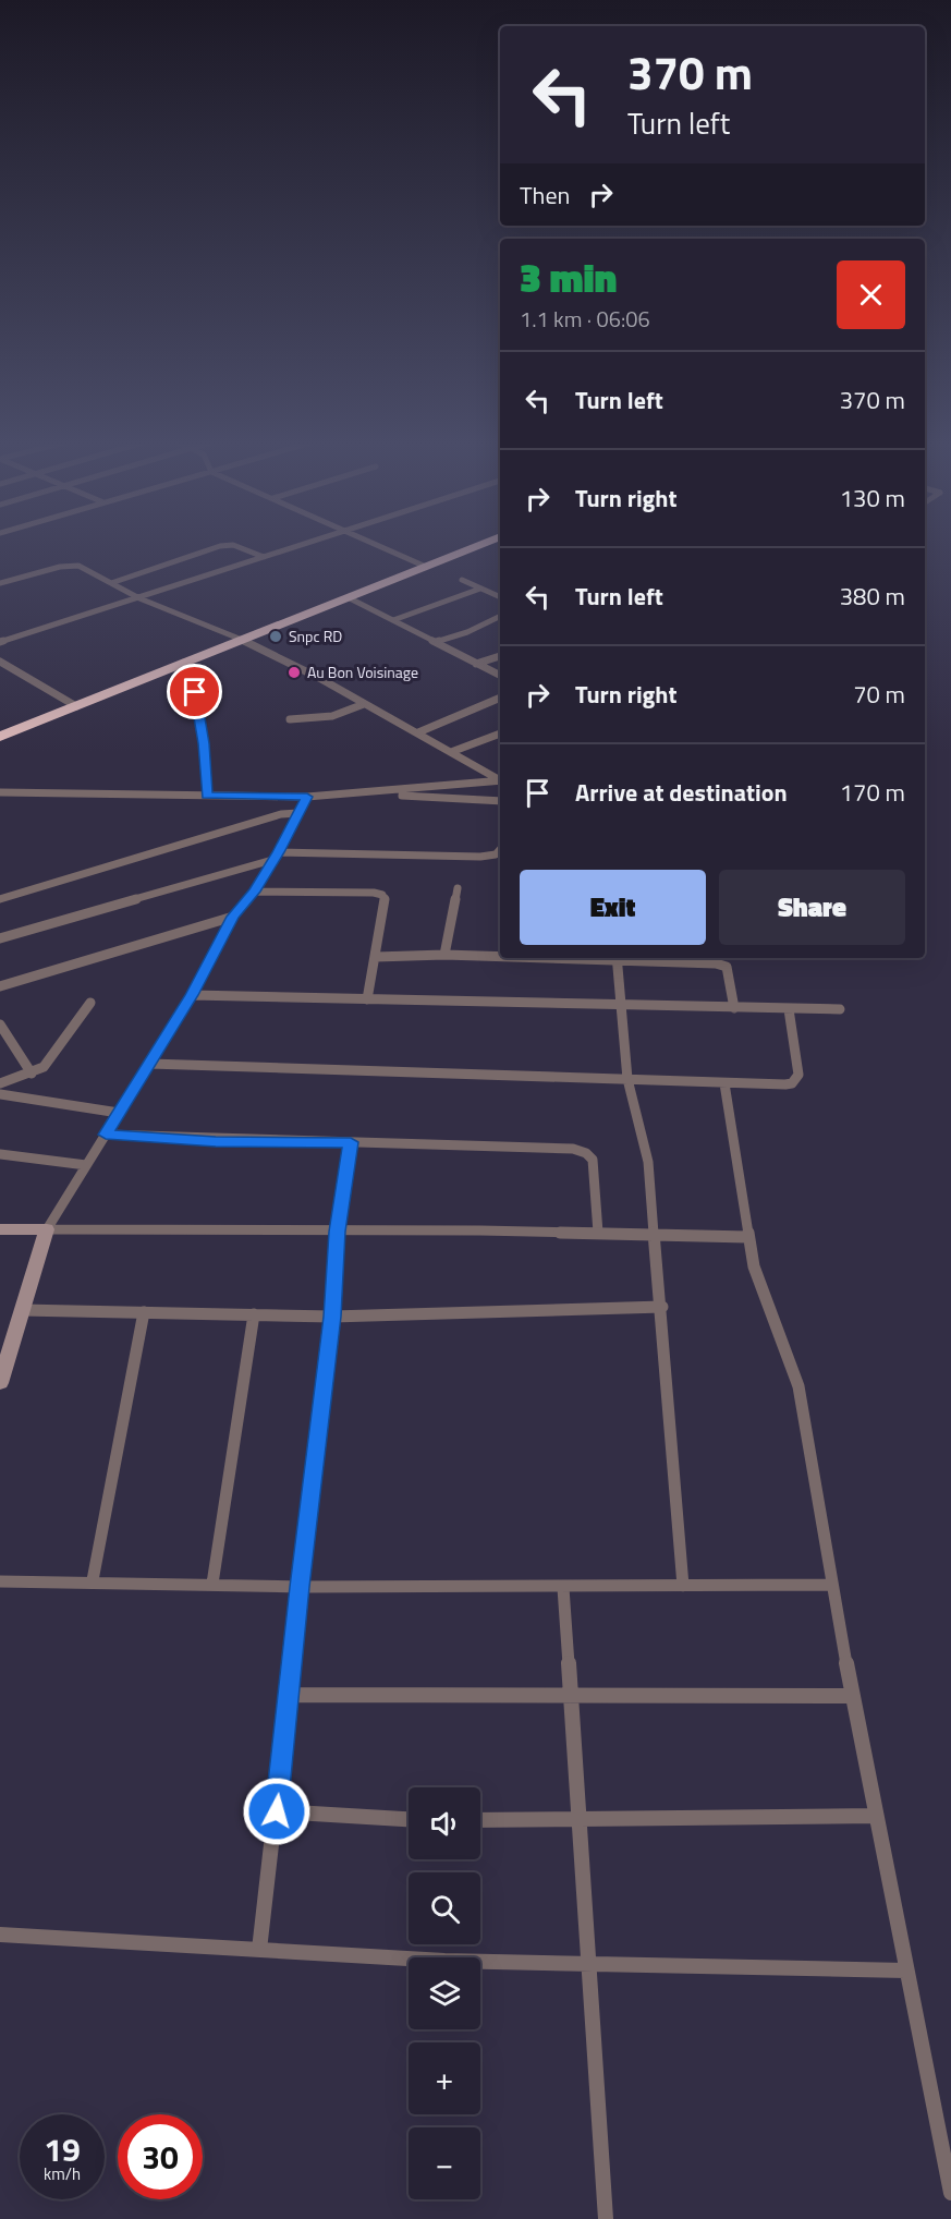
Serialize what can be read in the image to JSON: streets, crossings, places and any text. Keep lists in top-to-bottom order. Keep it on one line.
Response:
{"places":["Snpc RD","Au Bon Voisinage"],"page":{"turn":["370 m","Turn left"],"then":"Then","heading":["3 min","1.1 km · 06:06"],"list":[{"name":"Turn left","value":"370 m"},{"name":"Turn right","value":"130 m"},{"name":"Turn left","value":"380 m"},{"name":"Turn right","value":"70 m"},{"name":"Arrive at destination","value":"170 m"}],"buttons":["Exit","Share"],"map_buttons":["+","−"],"speed":"19 km/h","limit":"30"}}
